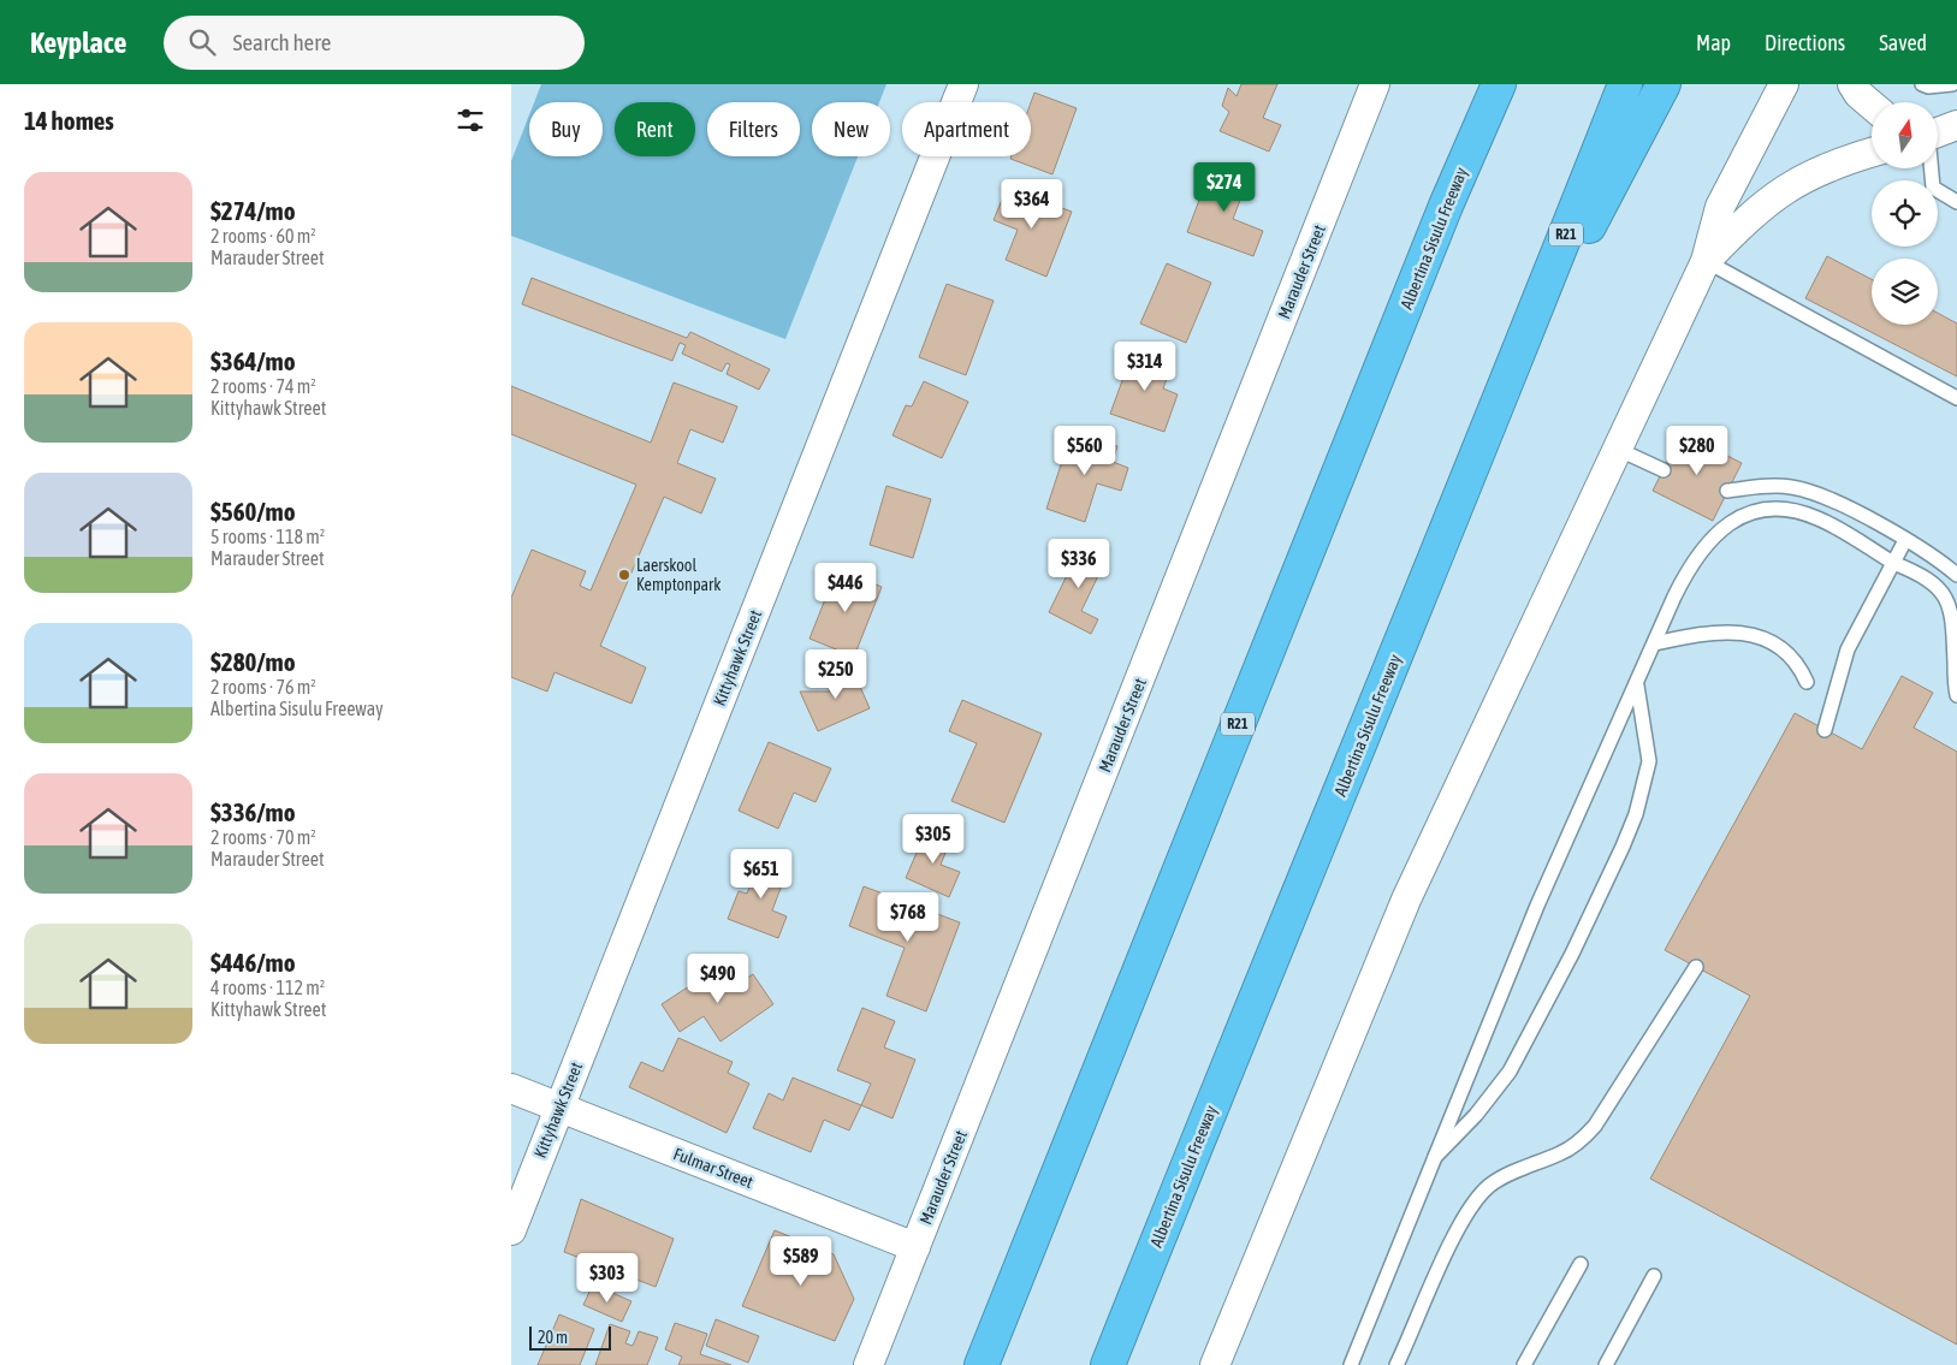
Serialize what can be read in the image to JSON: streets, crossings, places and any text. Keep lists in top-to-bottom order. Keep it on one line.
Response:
{"streets":{"highway":["R21","Albertina Sisulu Freeway"],"street":["Marauder Street","Kittyhawk Street","Fulmar Street"]},"crossings":[["Marauder Street","Fulmar Street"],["Kittyhawk Street","Fulmar Street"]],"places":["Laerskool Kemptonpark"],"scale_bar":"20 m","north":"top","page":{"header":"Keyplace","search":"Search here","nav":["Map","Directions","Saved"],"heading":"14 homes","chip":["Buy","Rent","Filters","New","Apartment"],"list":[{"name":"$274/mo","note":"2 rooms · 60 m² · Marauder Street"},{"name":"$364/mo","note":"2 rooms · 74 m² · Kittyhawk Street"},{"name":"$560/mo","note":"5 rooms · 118 m² · Marauder Street"},{"name":"$280/mo","note":"2 rooms · 76 m² · Albertina Sisulu Freeway"},{"name":"$336/mo","note":"2 rooms · 70 m² · Marauder Street"},{"name":"$446/mo","note":"4 rooms · 112 m² · Kittyhawk Street"}],"price":["$274","$364","$314","$560","$280","$336","$446","$250","$305","$651","$768","$490","$589","$303"],"scale":"20 m"}}
